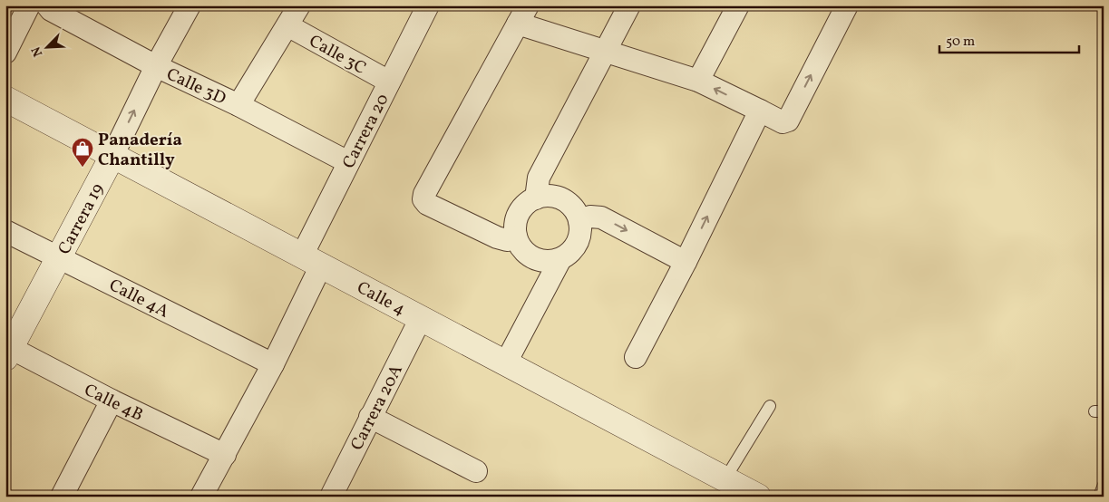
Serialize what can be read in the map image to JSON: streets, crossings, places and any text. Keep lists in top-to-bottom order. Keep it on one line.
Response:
{"streets":{"street":["Calle 3C","Calle 3D","Carrera 20","Carrera 19","Calle 4A","Calle 4","Calle 4B","Carrera 20A"]},"crossings":[["Calle 3C","Carrera 20"],["Calle 3D","Carrera 20"],["Calle 3D","Carrera 19"],["Carrera 20","Calle 4A"],["Carrera 20","Calle 4"],["Carrera 20","Calle 4B"],["Carrera 19","Calle 4A"],["Carrera 19","Calle 4"],["Carrera 19","Calle 4B"],["Calle 4","Carrera 20A"]],"places":{"shop":["Panadería Chantilly"]},"scale_bar":"50 m","north":"bottom left"}
